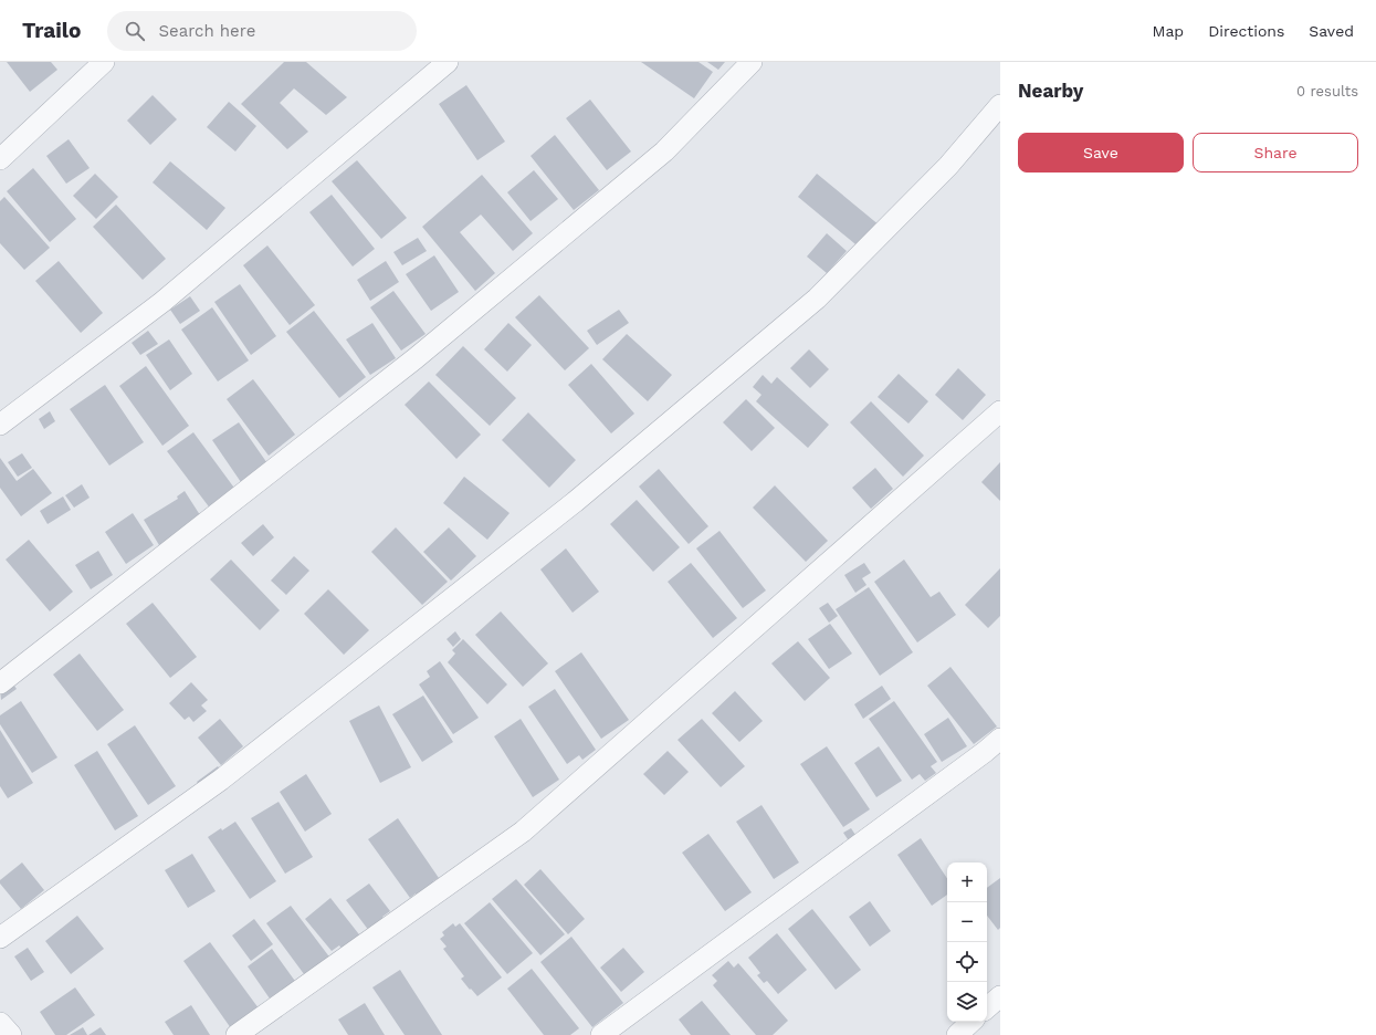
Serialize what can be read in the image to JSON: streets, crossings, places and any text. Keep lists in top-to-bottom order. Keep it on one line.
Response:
{"page":{"header":"Trailo","search":"Search here","nav":["Map","Directions","Saved"],"heading":["Nearby","0 results"],"buttons":["Save","Share"],"map_buttons":["+","−"]}}
